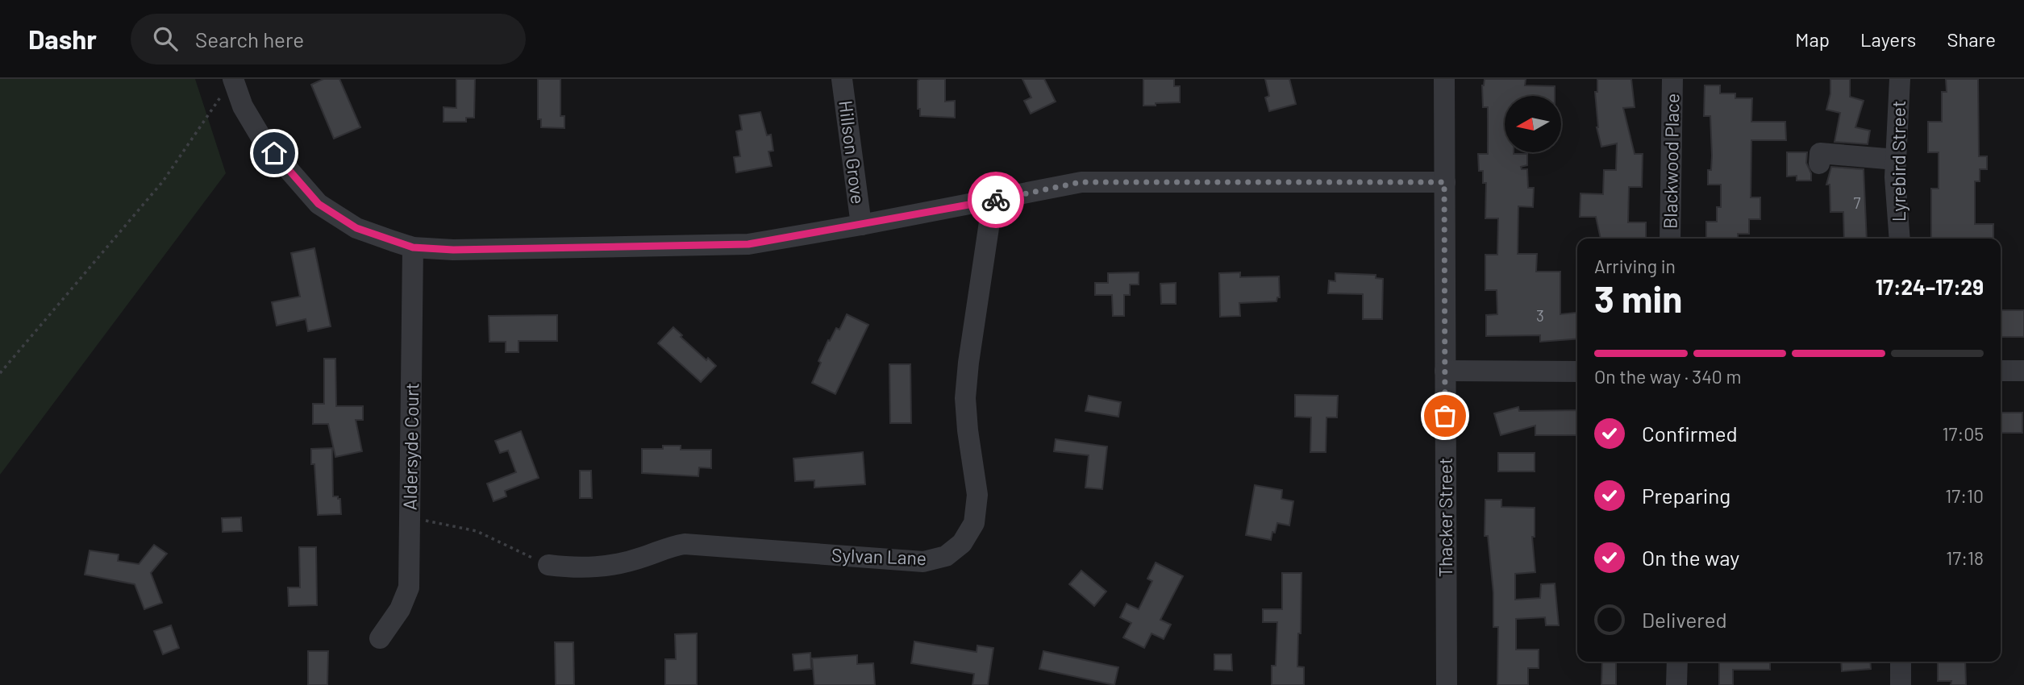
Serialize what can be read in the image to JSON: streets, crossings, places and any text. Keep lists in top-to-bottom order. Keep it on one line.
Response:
{"streets":{"street":["Hillson Grove","Blackwood Place","Lyrebird Street","Aldersyde Court","Thacker Street","Sylvan Lane"]},"house_numbers":["7","3"],"north":"left","page":{"header":"Dashr","search":"Search here","nav":["Map","Layers","Share"],"heading":["3 min","Arriving in","17:24–17:29"],"bar":"On the way · 340 m","list":[["Confirmed","17:05"],["Preparing","17:10"],["On the way","17:18"],"Delivered"]}}
